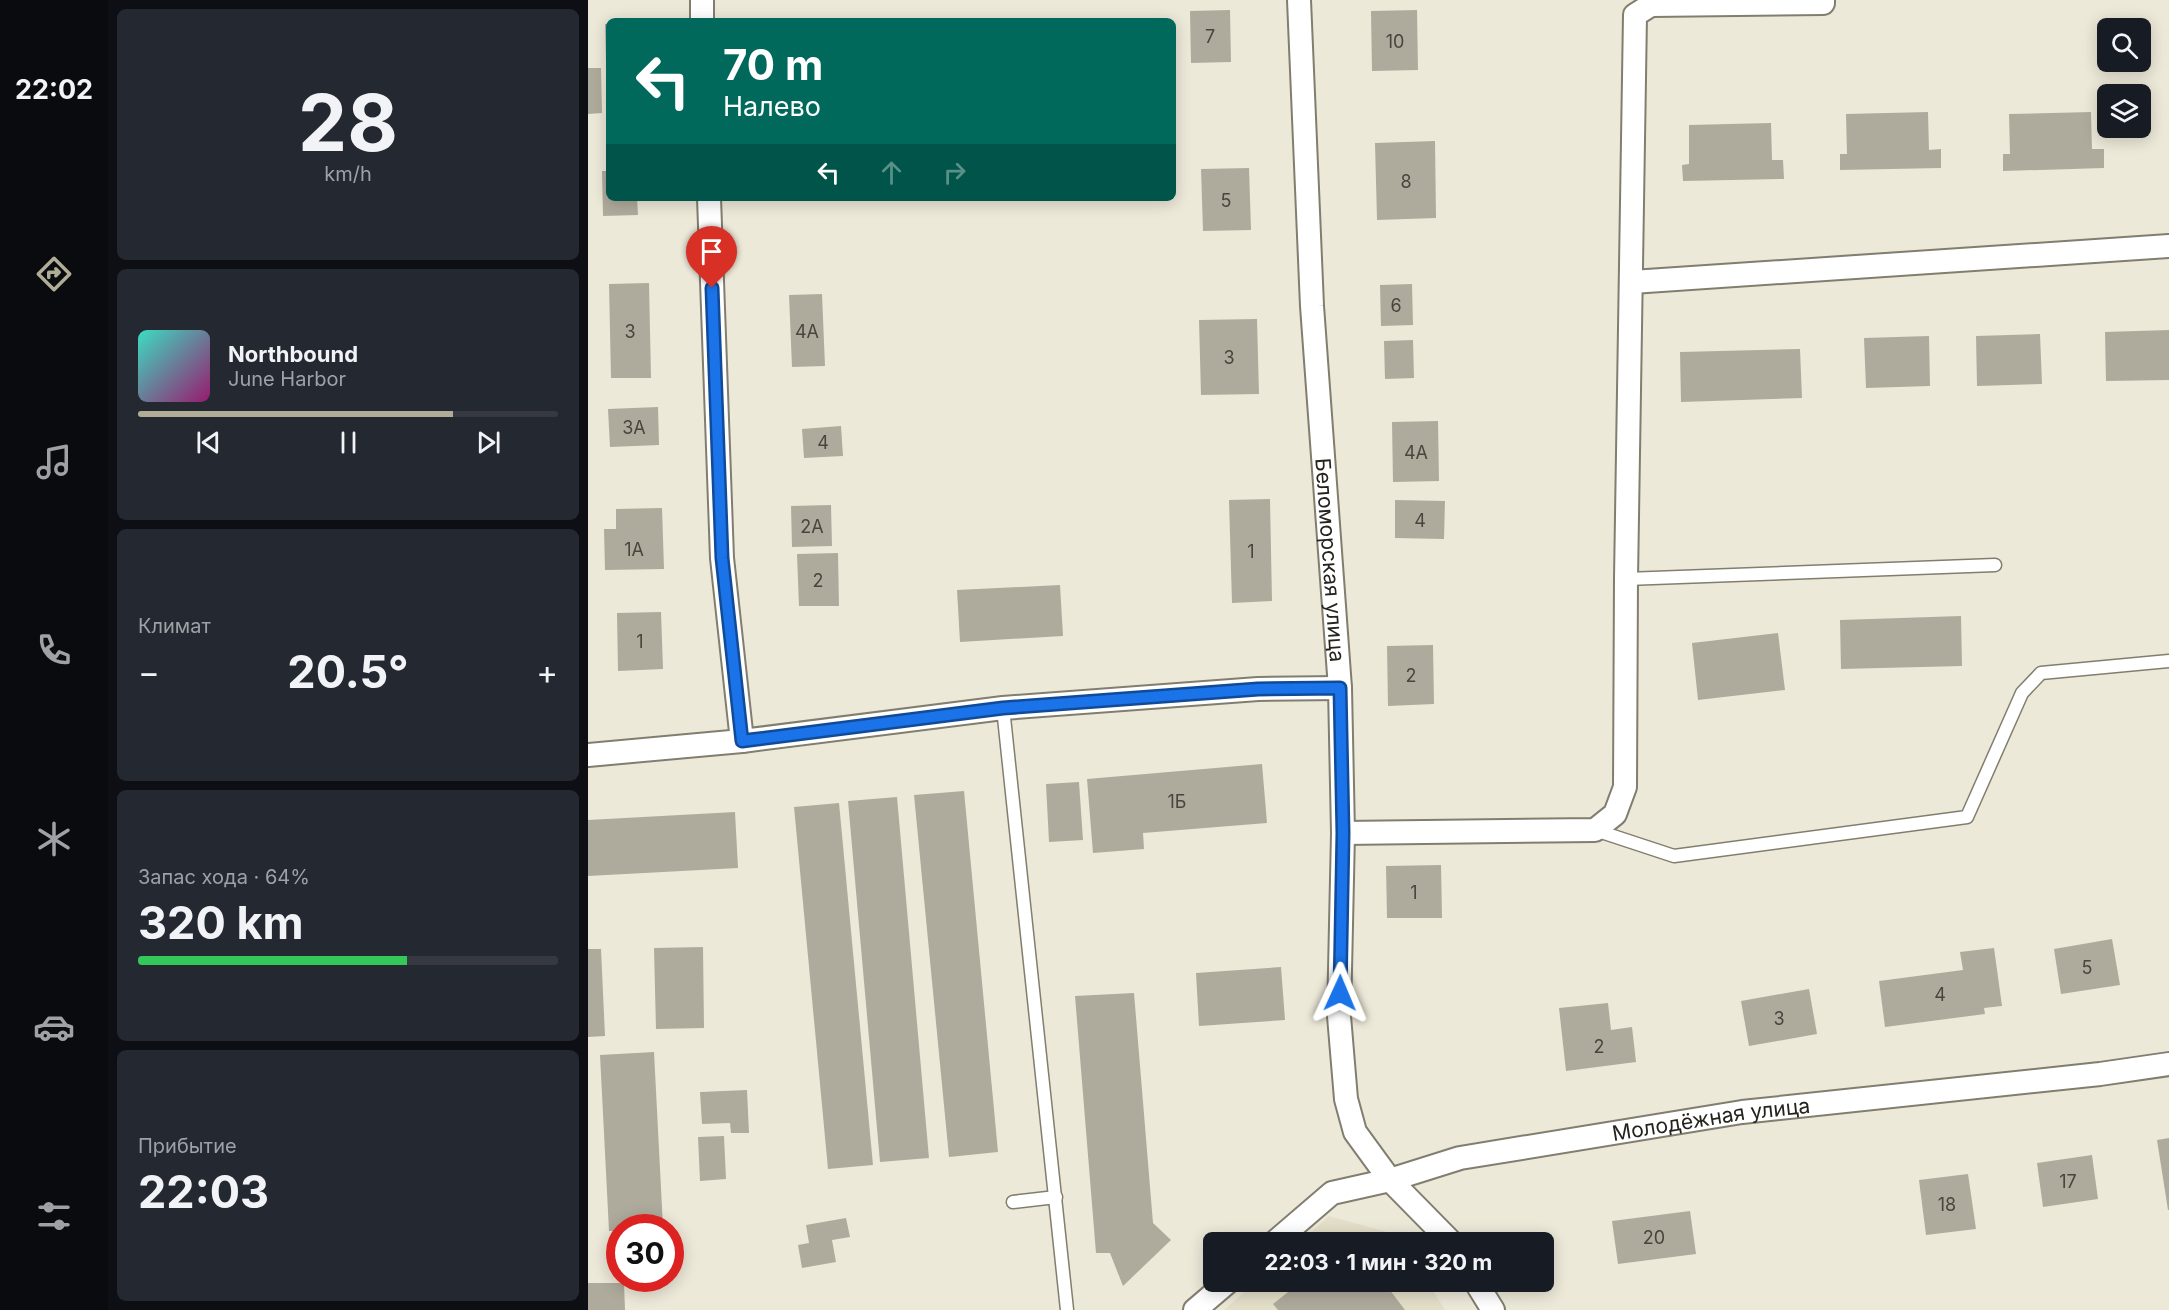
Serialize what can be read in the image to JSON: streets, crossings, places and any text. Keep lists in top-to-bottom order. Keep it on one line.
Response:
{"streets":{"street":["Беломорская улица","Молодёжная улица"]},"crossings":[["Беломорская улица","Молодёжная улица"]],"house_numbers":["7","10","8","5","6","3","4А","3","3А","4","4А","4","2А","1А","1","2","1","2","1Б","1","5","4","3","2","17","18","20"],"page":{"tabs":"22:02","tile":[["28","km/h"],"Климат",["Запас хода · 64%","320 km"],["Прибытие","22:03"]],"turn":["70 m","Налево"],"song":["Northbound","June Harbor"],"heat":["−","20.5°","+"],"limit":"30","trip":"22:03 · 1 мин · 320 m"}}
